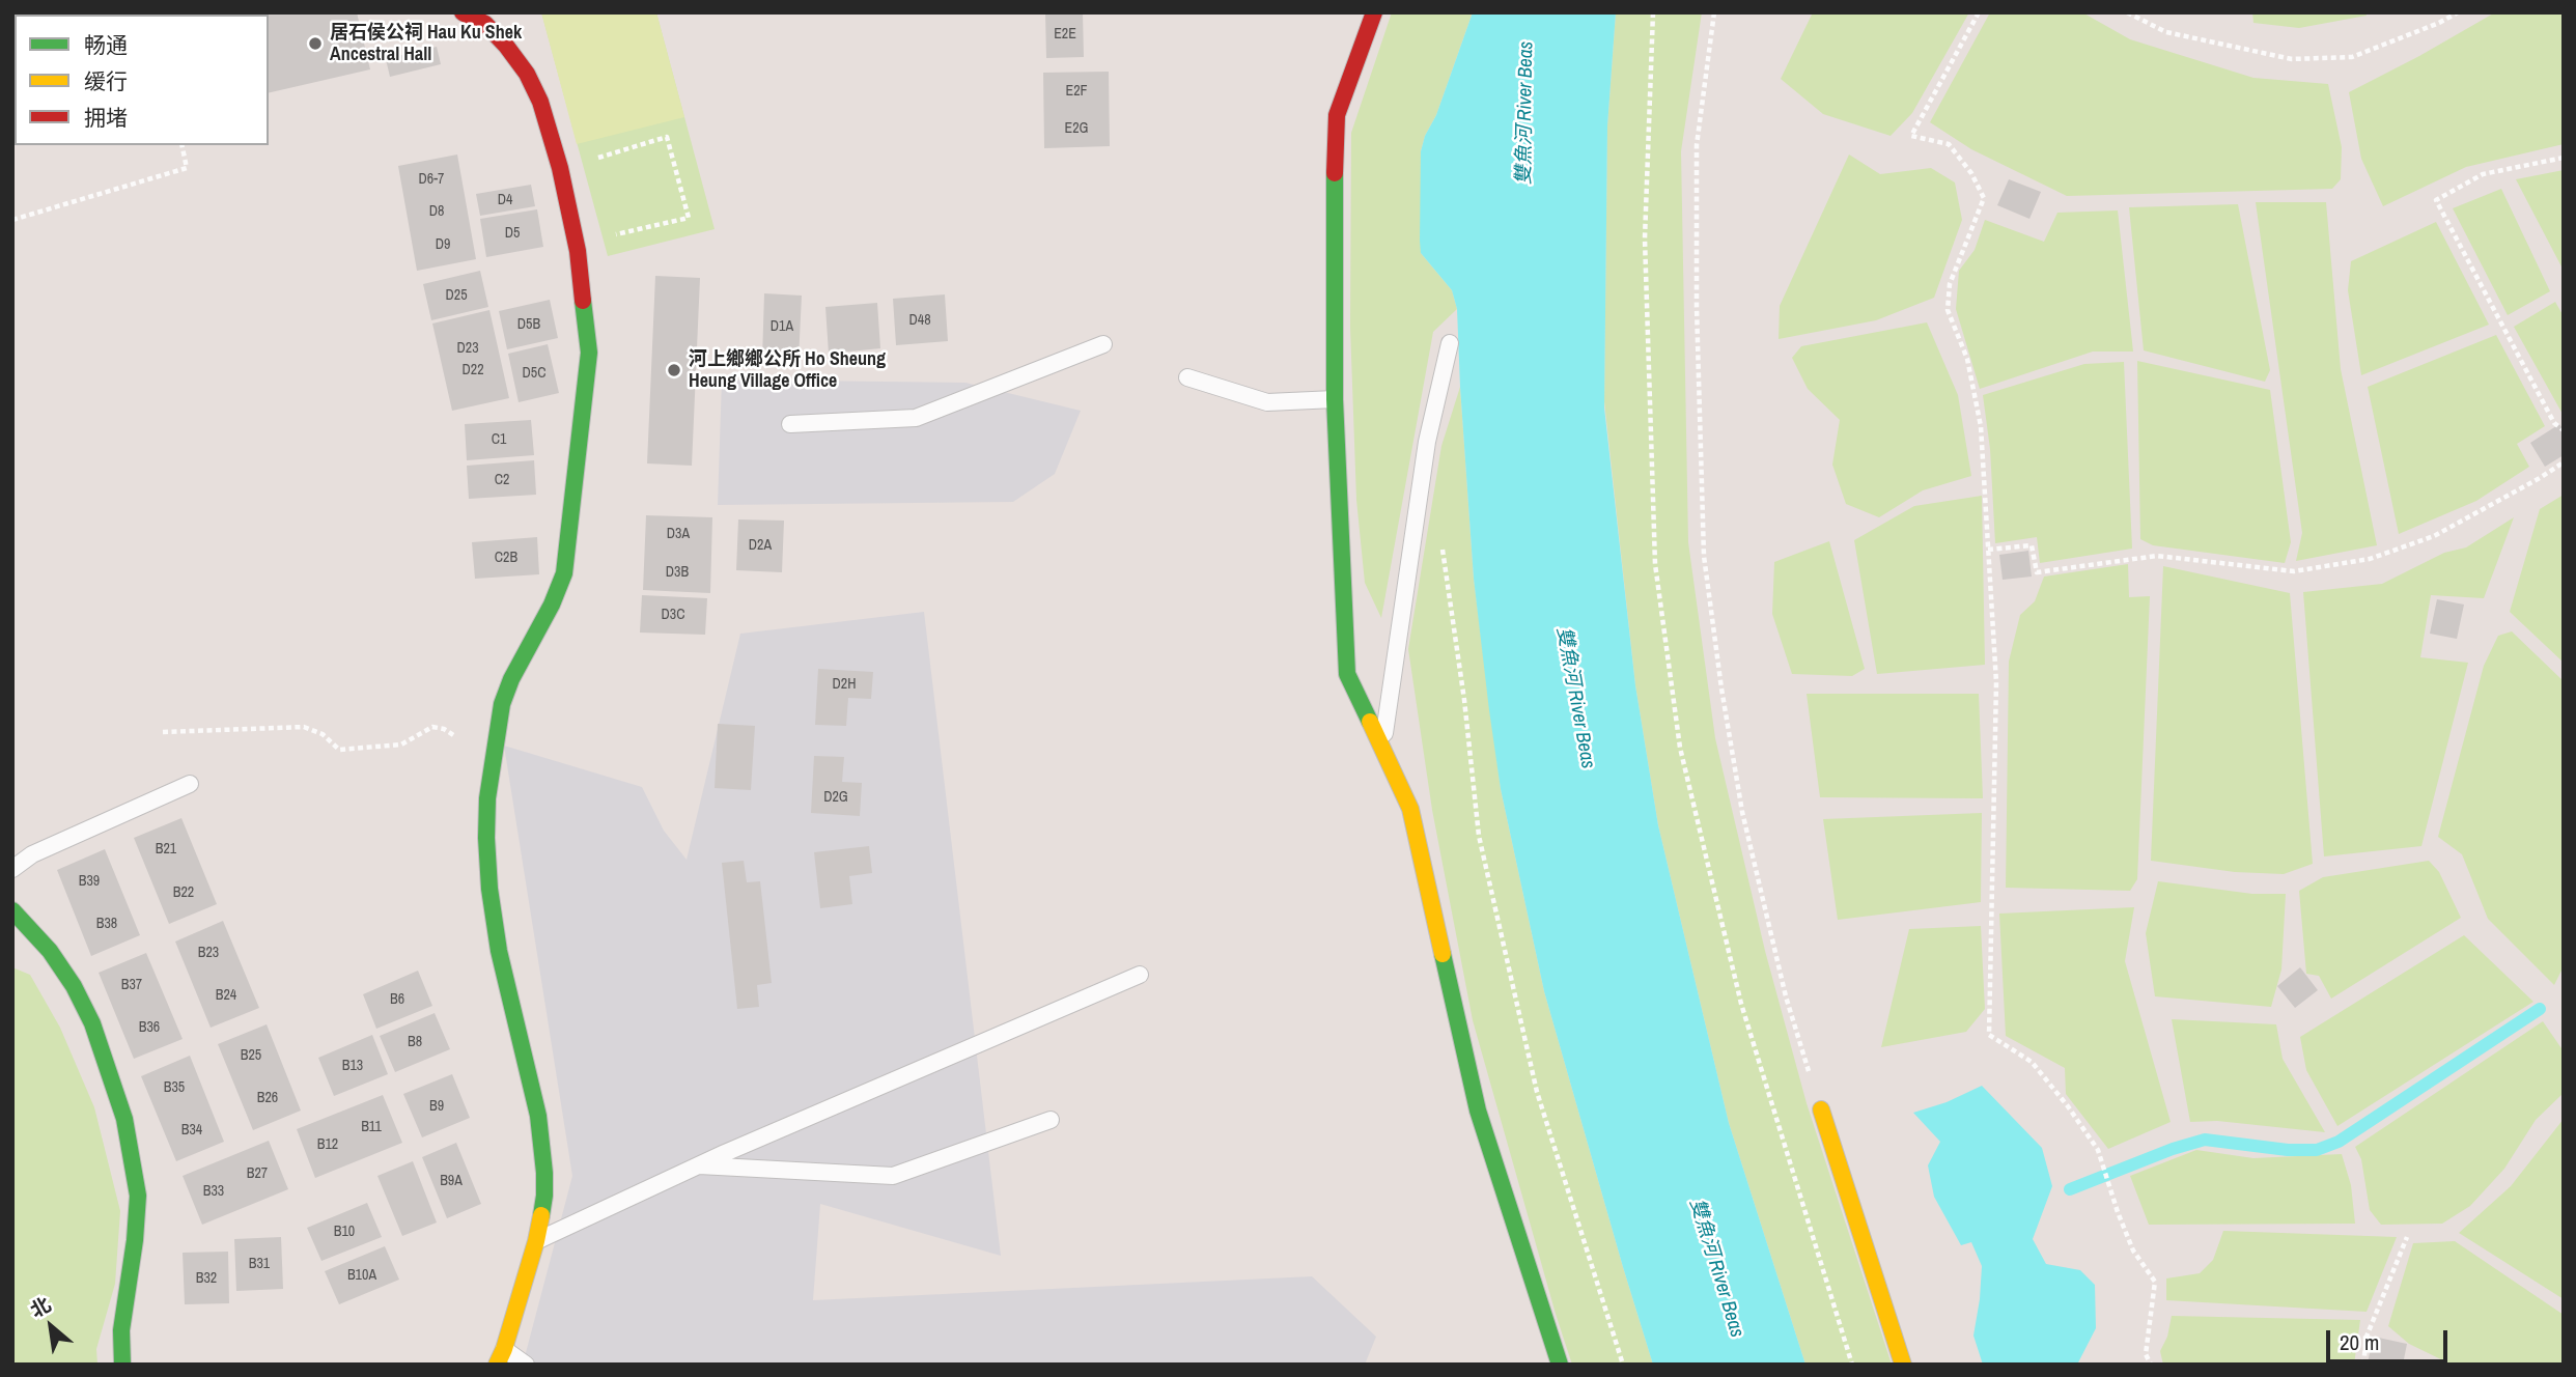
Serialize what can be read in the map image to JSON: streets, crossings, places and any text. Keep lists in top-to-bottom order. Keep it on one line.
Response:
{"water":["雙魚河 River Beas"],"places":["居石侯公祠 Hau Ku Shek Ancestral Hall","河上鄉鄉公所 Ho Sheung Heung Village Office"],"house_numbers":["E2E","E2F","E2G","D6-7","D4","D8","D5","D9","D25","D48","D5B","D1A","D23","D22","D5C","C1","C2","D3A","D2A","C2B","D3B","D3C","D2H","D2G","B21","B39","B22","B38","B23","B37","B24","B6","B36","B8","B25","B13","B35","B26","B9","B11","B34","B12","B27","B9A","B33","B10","B31","B10A","B32"],"legend":["畅通","缓行","拥堵"],"scale_bar":"20 m","north":"top left"}
